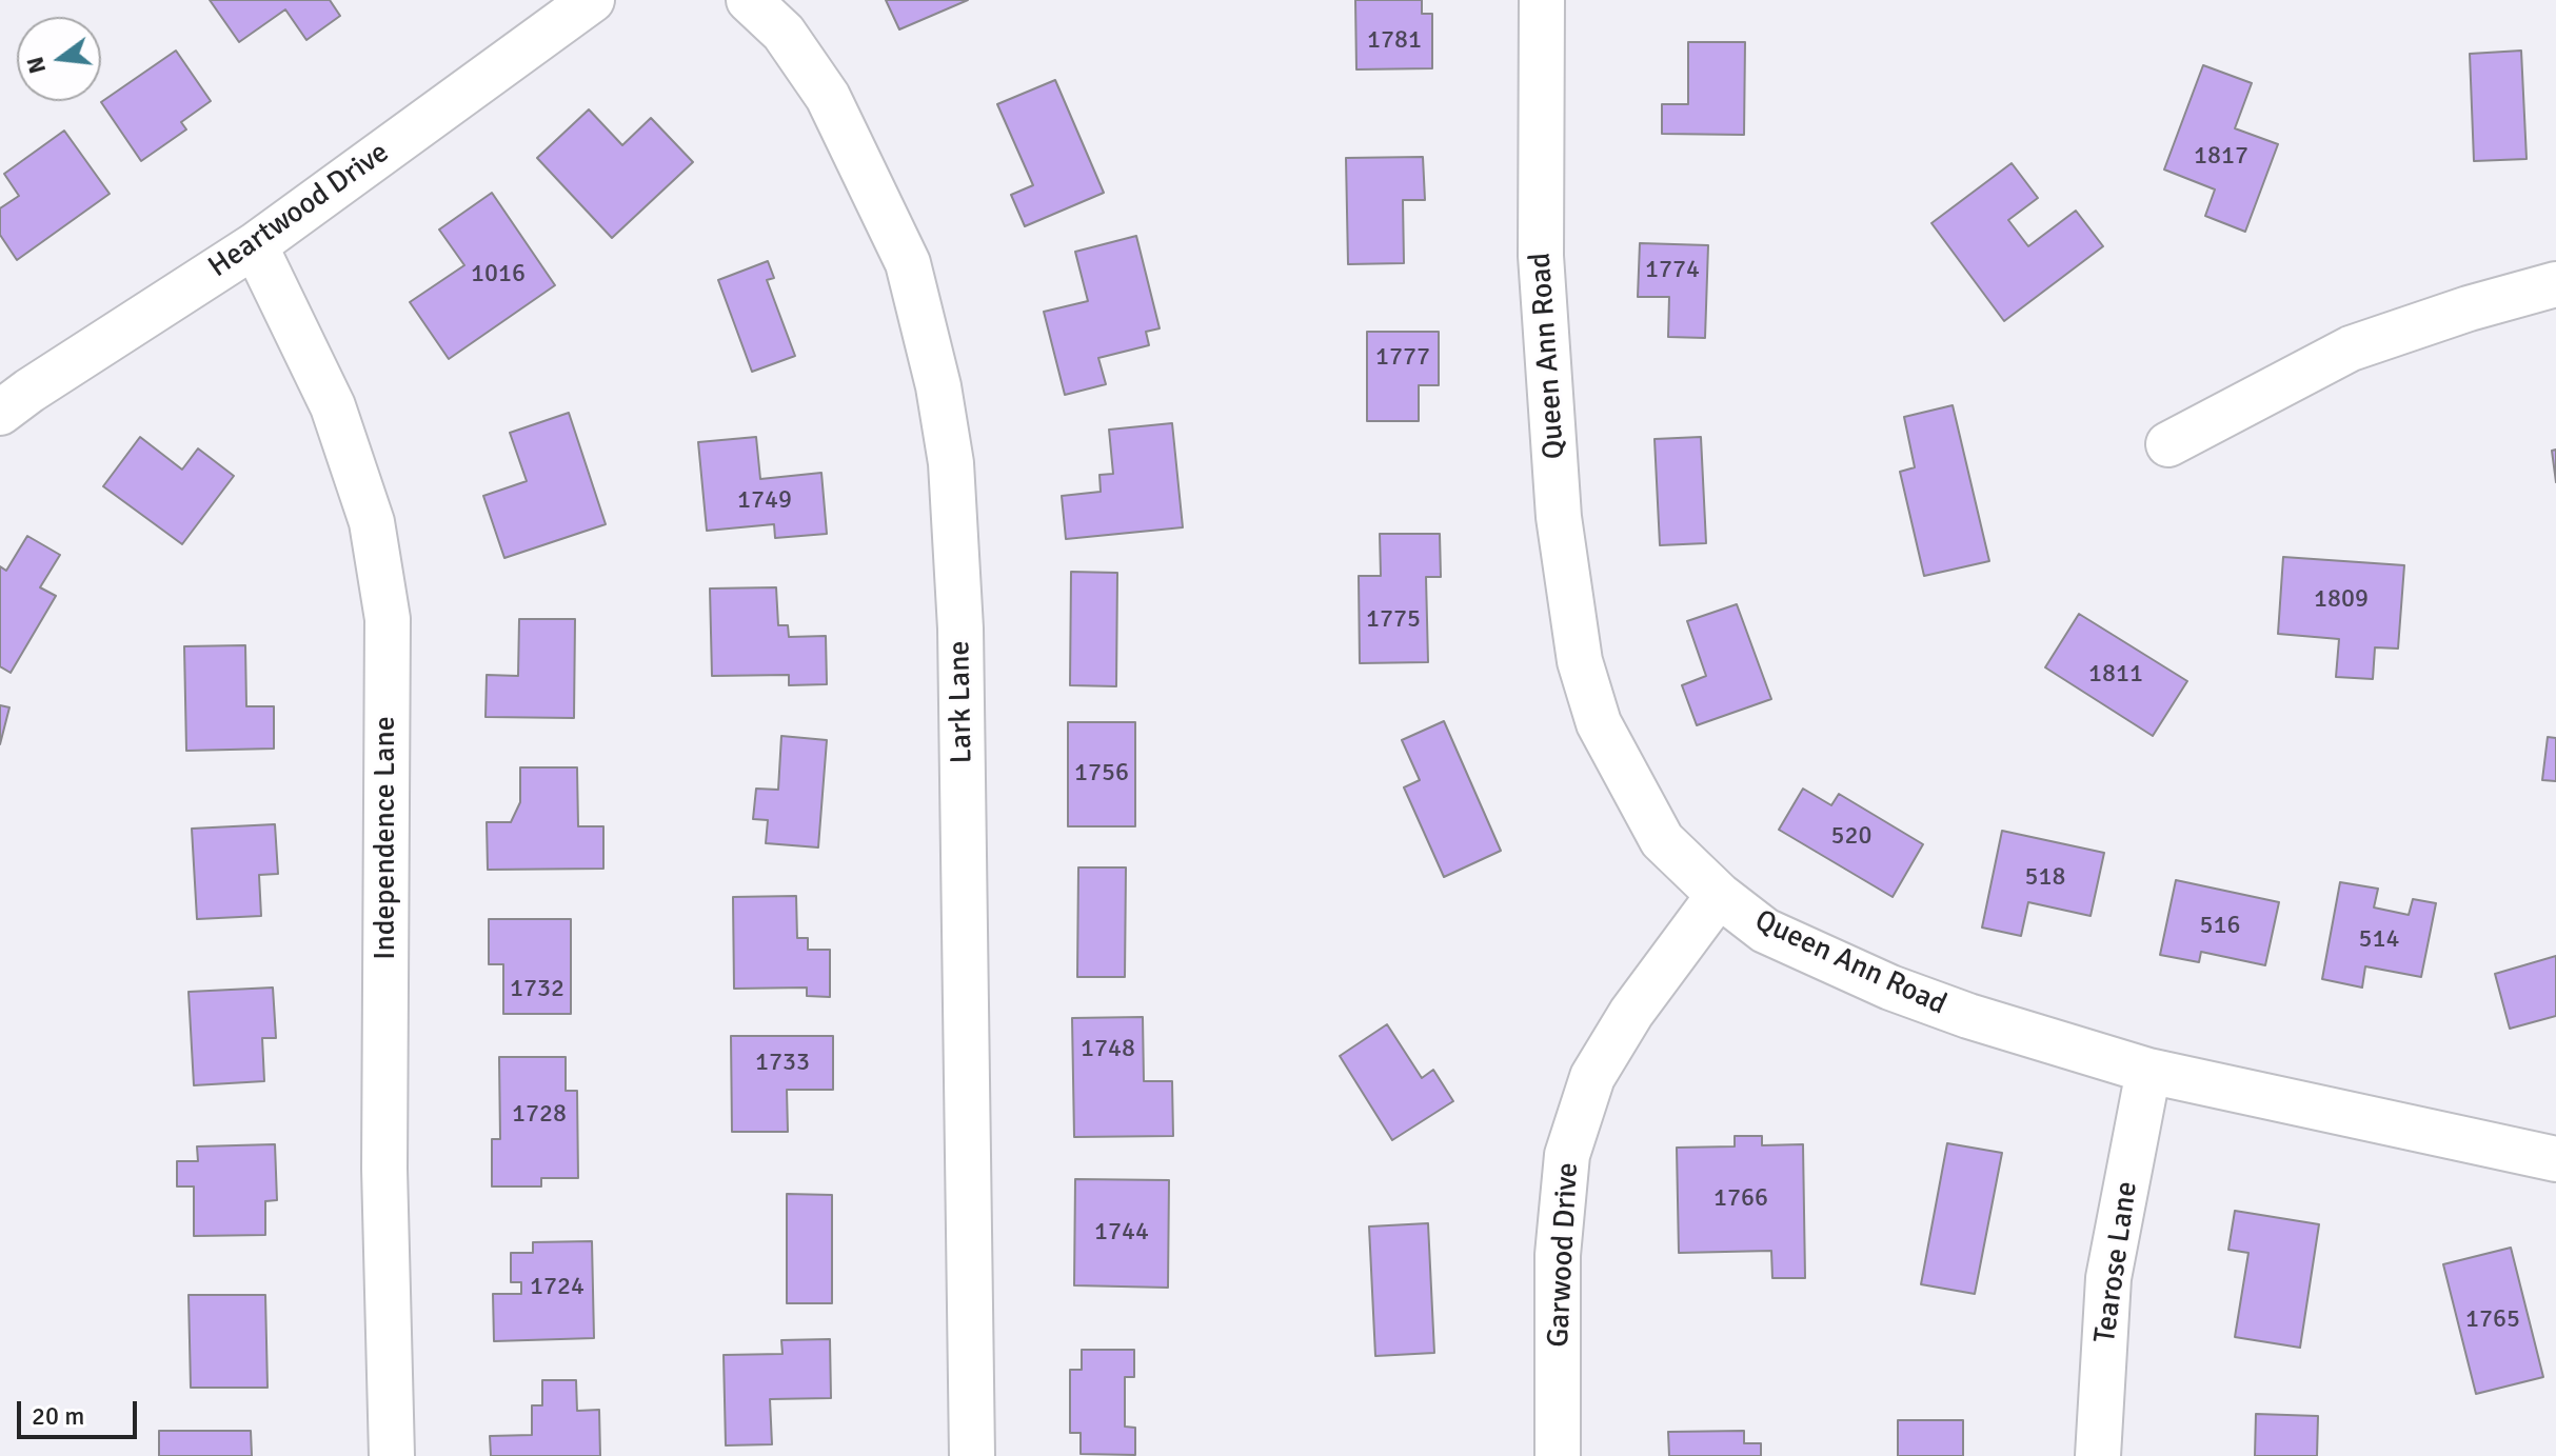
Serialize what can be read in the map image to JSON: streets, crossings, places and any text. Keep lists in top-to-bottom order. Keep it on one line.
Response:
{"streets":{"street":["Heartwood Drive","Queen Ann Road","Lark Lane","Independence Lane","Garwood Drive","Tearose Lane"]},"crossings":[["Heartwood Drive","Independence Lane"],["Queen Ann Road","Garwood Drive"],["Queen Ann Road","Tearose Lane"]],"house_numbers":["1781","1817","1774","1016","1777","1749","1809","1775","1811","1756","520","518","516","514","1732","1748","1733","1728","1766","1744","1724","1765"],"scale_bar":"20 m","north":"left"}
